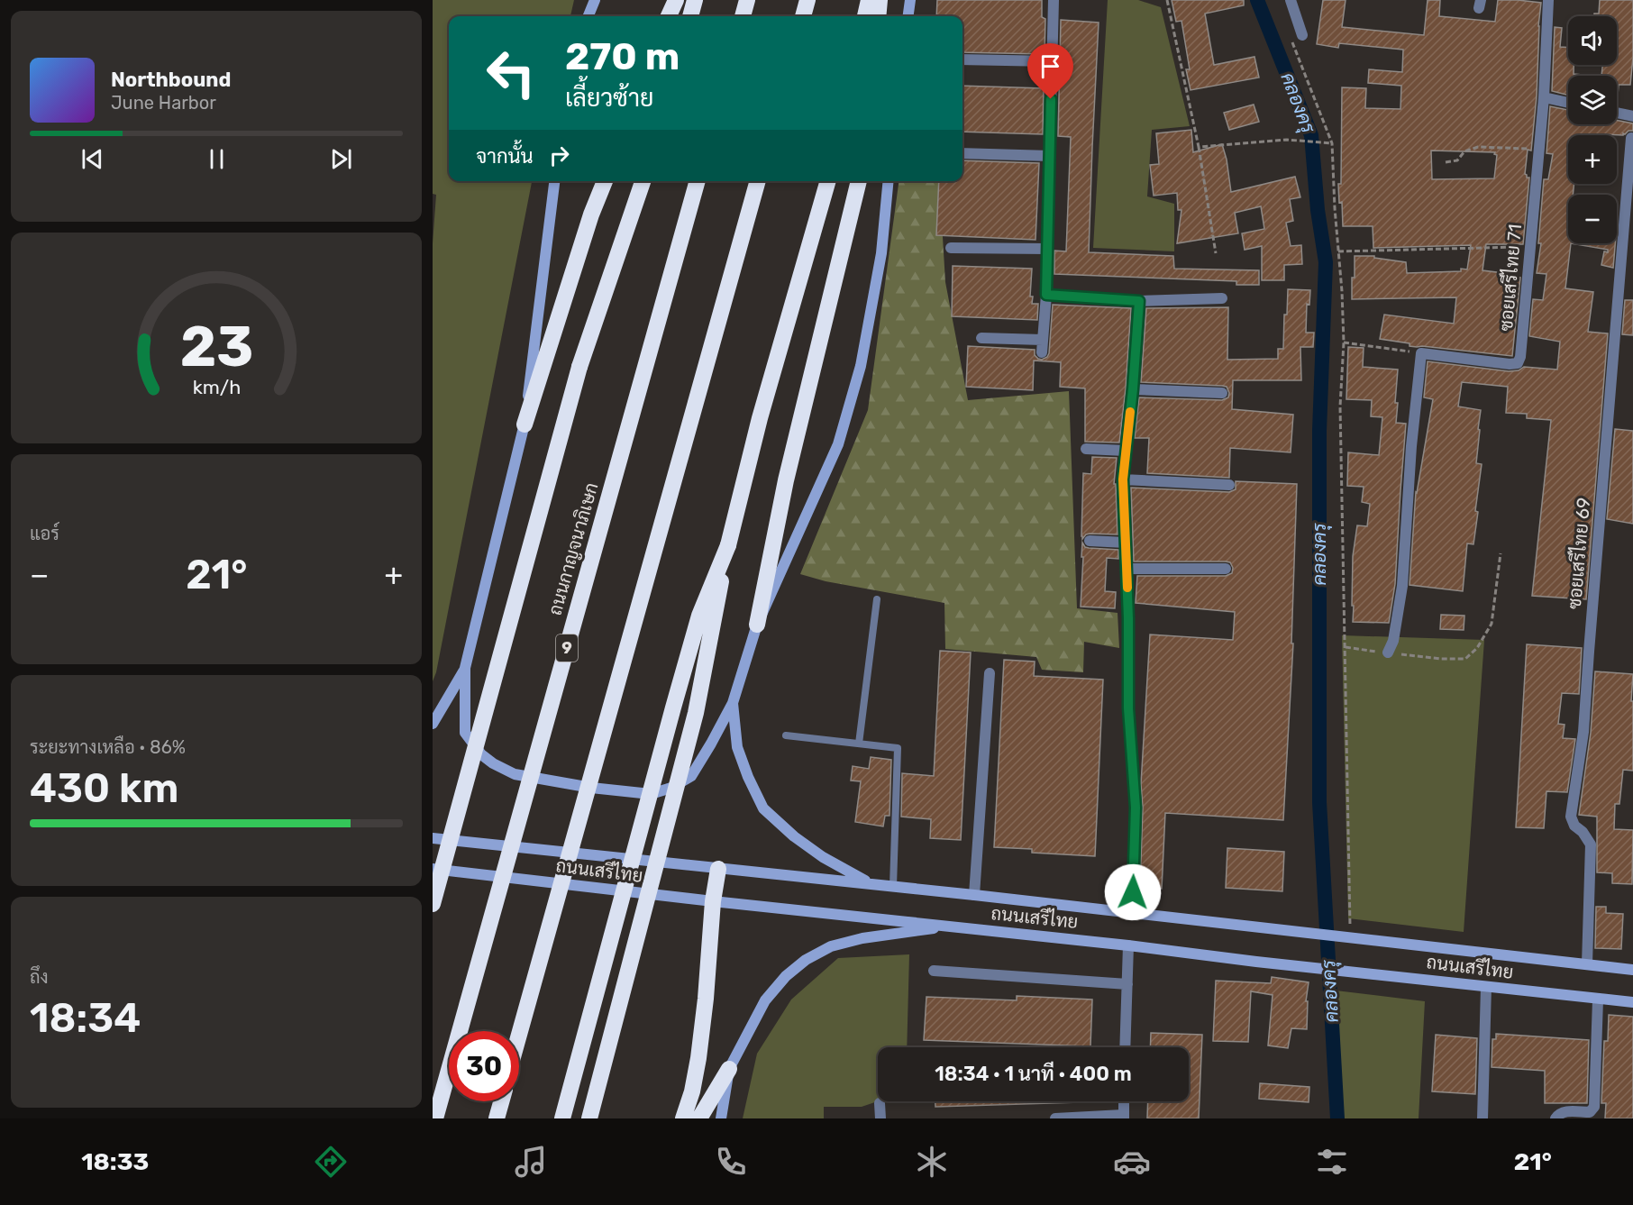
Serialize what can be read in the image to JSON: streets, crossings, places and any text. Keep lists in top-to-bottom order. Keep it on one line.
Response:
{"streets":{"highway":["ถนนกาญจนาภิเษก","9"],"main road":["ถนนเสรีไทย"],"street":["ซอยเสรีไทย 71","ซอยเสรีไทย 69"]},"crossings":[["ซอยเสรีไทย 69","ถนนเสรีไทย"]],"water":["คลองครุ"],"page":{"map_buttons":["+","−"],"turn":["270 m","เลี้ยวซ้าย"],"song":["Northbound","June Harbor"],"then":"จากนั้น","tile":["แอร์",["ระยะทางเหลือ · 86%","430 km"],["ถึง","18:34"]],"heat":["−","21°","+"],"limit":"30","trip":"18:34 · 1 นาที · 400 m","tabs":["18:33","21°"],"gauge":["23","km/h"]}}
